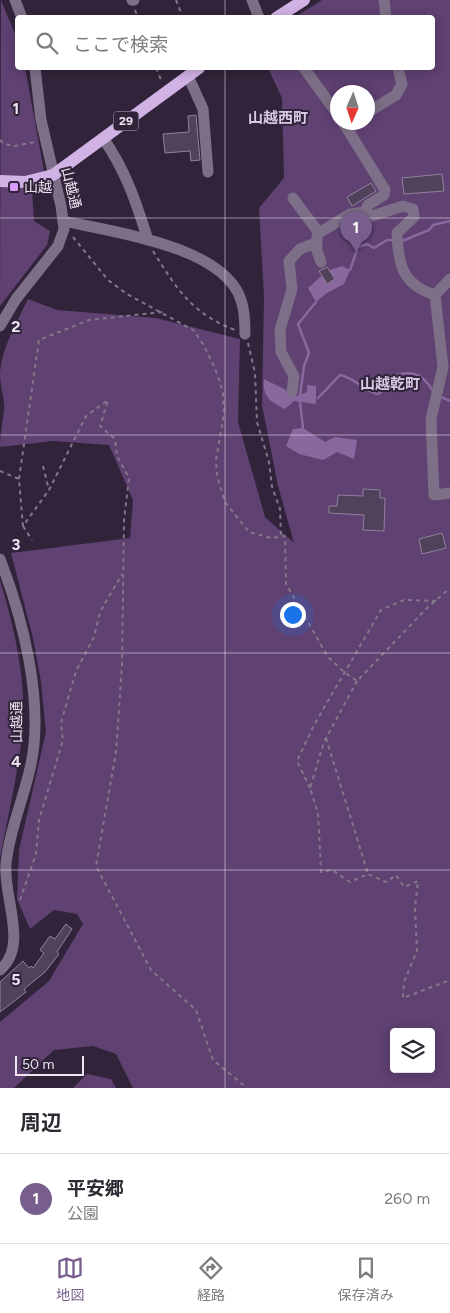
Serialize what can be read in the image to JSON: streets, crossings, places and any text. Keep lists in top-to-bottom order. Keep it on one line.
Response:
{"streets":{"main road":["29"],"street":["山越通"]},"crossings":[["29","山越通"]],"districts":["山越西町","山越乾町"],"places":{"transit":["山越"]},"scale_bar":"50 m","north":"bottom","page":{"search":"ここで検索","pins":"1","scale":"50 m","heading":"周辺","list":[{"mark":"1","name":"平安郷","note":"公園","value":"260 m"}],"nav":["地図","経路","保存済み"]},"grid":{"rows":["1","2","3","4","5"]}}
